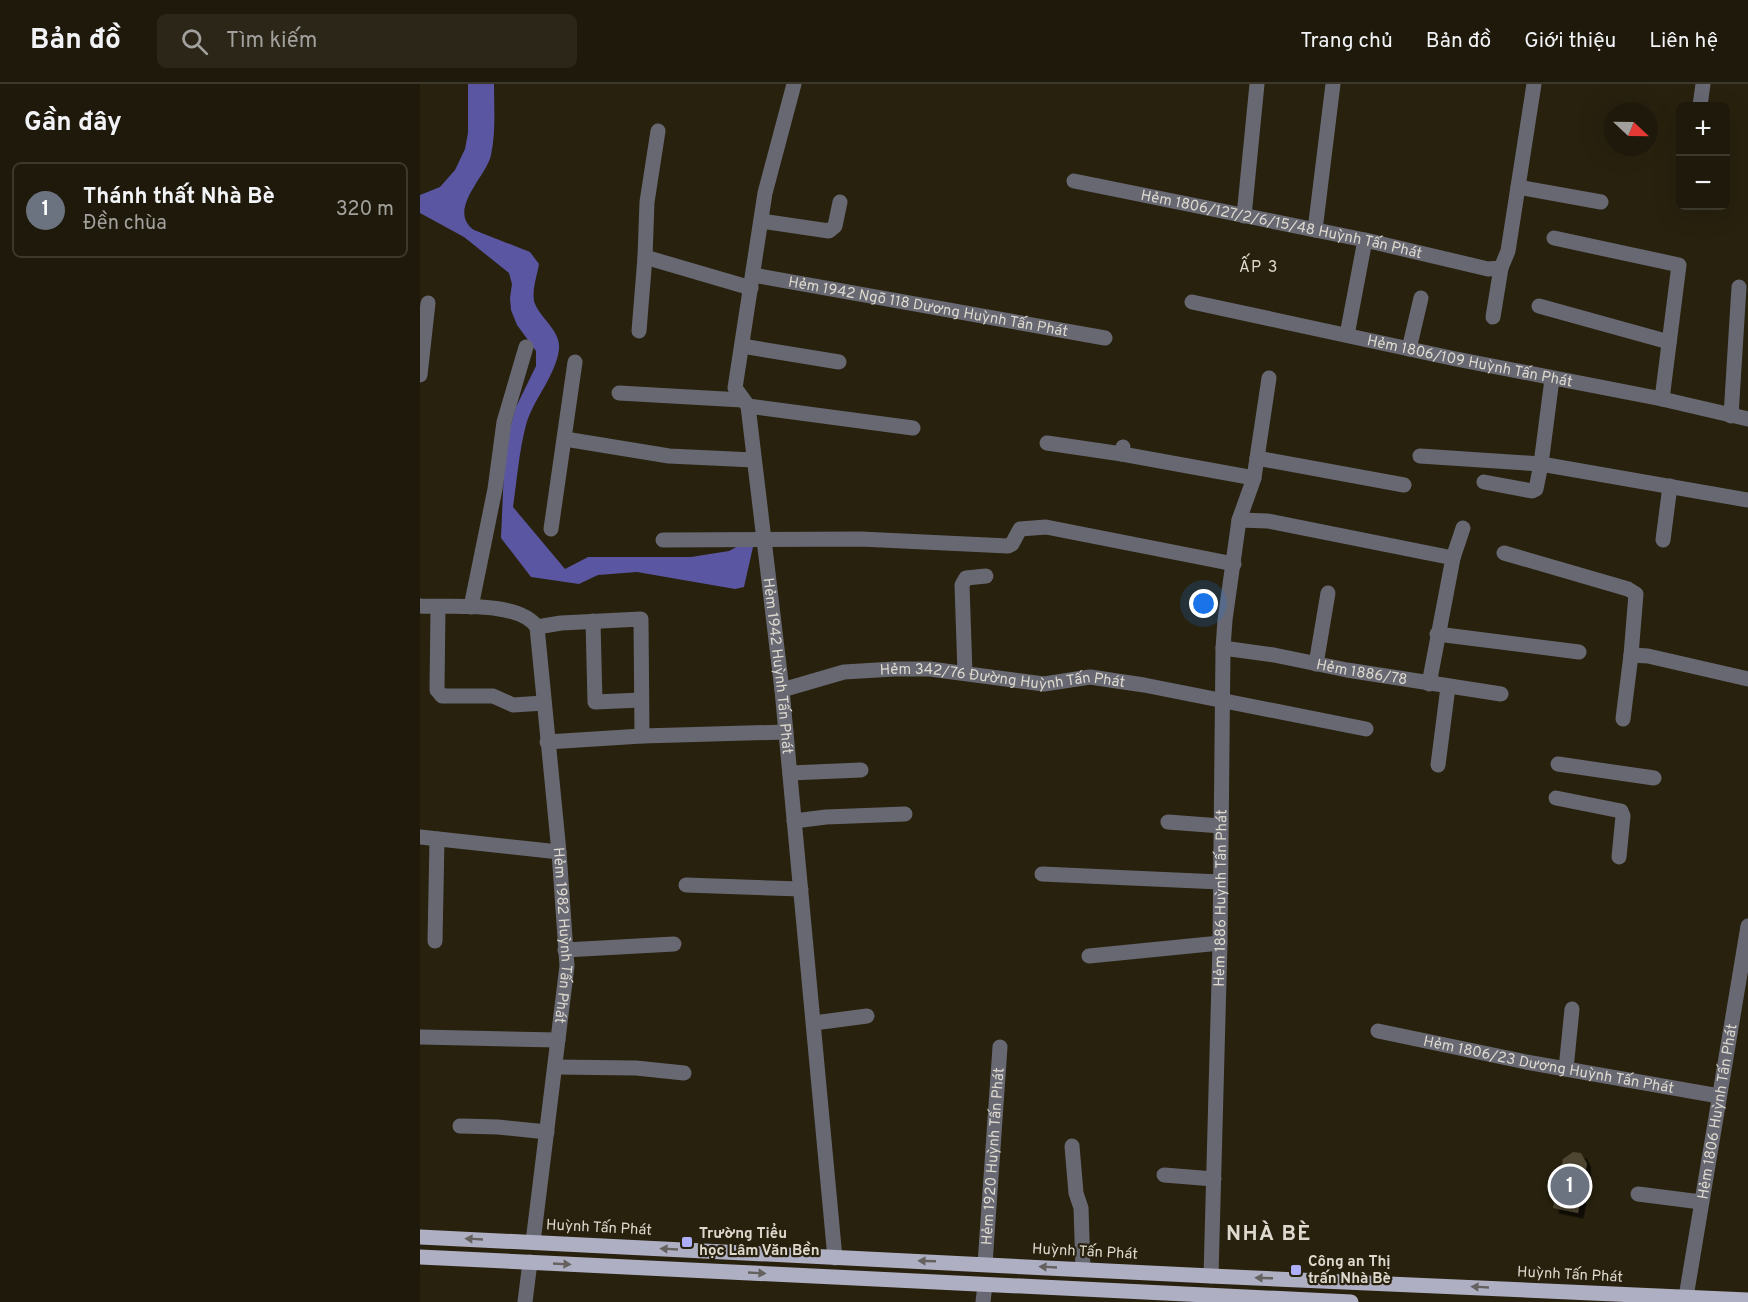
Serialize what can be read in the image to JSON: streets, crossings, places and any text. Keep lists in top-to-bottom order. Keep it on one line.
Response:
{"streets":{"main road":["Huỳnh Tấn Phát"],"street":["Hẻm 1806/127/2/6/15/48 Huỳnh Tấn Phát","Hẻm 1942 Ngõ 118 Dương Huỳnh Tấn Phát","Hẻm 1806/109 Huỳnh Tấn Phát","Hẻm 1942 Huỳnh Tấn Phát","Hẻm 1886/78","Hẻm 342/76 Đường Huỳnh Tấn Phát","Hẻm 1886 Huỳnh Tấn Phát","Hẻm 1982 Huỳnh Tấn Phát","Hẻm 1806/23 Dương Huỳnh Tấn Phát","Hẻm 1806 Huỳnh Tấn Phát","Hẻm 1920 Huỳnh Tấn Phát"]},"crossings":[["Hẻm 1942 Ngõ 118 Dương Huỳnh Tấn Phát","Hẻm 1942 Huỳnh Tấn Phát"],["Hẻm 1942 Huỳnh Tấn Phát","Hẻm 342/76 Đường Huỳnh Tấn Phát"],["Hẻm 1942 Huỳnh Tấn Phát","Huỳnh Tấn Phát"],["Hẻm 1886/78","Hẻm 1886 Huỳnh Tấn Phát"],["Hẻm 342/76 Đường Huỳnh Tấn Phát","Hẻm 1886 Huỳnh Tấn Phát"],["Hẻm 1886 Huỳnh Tấn Phát","Huỳnh Tấn Phát"],["Hẻm 1982 Huỳnh Tấn Phát","Huỳnh Tấn Phát"],["Hẻm 1806/23 Dương Huỳnh Tấn Phát","Hẻm 1806 Huỳnh Tấn Phát"],["Hẻm 1806 Huỳnh Tấn Phát","Huỳnh Tấn Phát"],["Hẻm 1920 Huỳnh Tấn Phát","Huỳnh Tấn Phát"]],"districts":["ẤP 3","NHÀ BÈ"],"places":{"transit":["Trường Tiểu học Lâm Văn Bền","Công an Thị trấn Nhà Bè"]},"north":"right","page":{"header":"Bản đồ","search":"Tìm kiếm","nav":["Trang chủ","Bản đồ","Giới thiệu","Liên hệ"],"heading":"Gần đây","map_buttons":["+","−"],"list":[{"mark":"1","name":"Thánh thất Nhà Bè","note":"Đền chùa","value":"320 m"}],"pins":"1"}}
